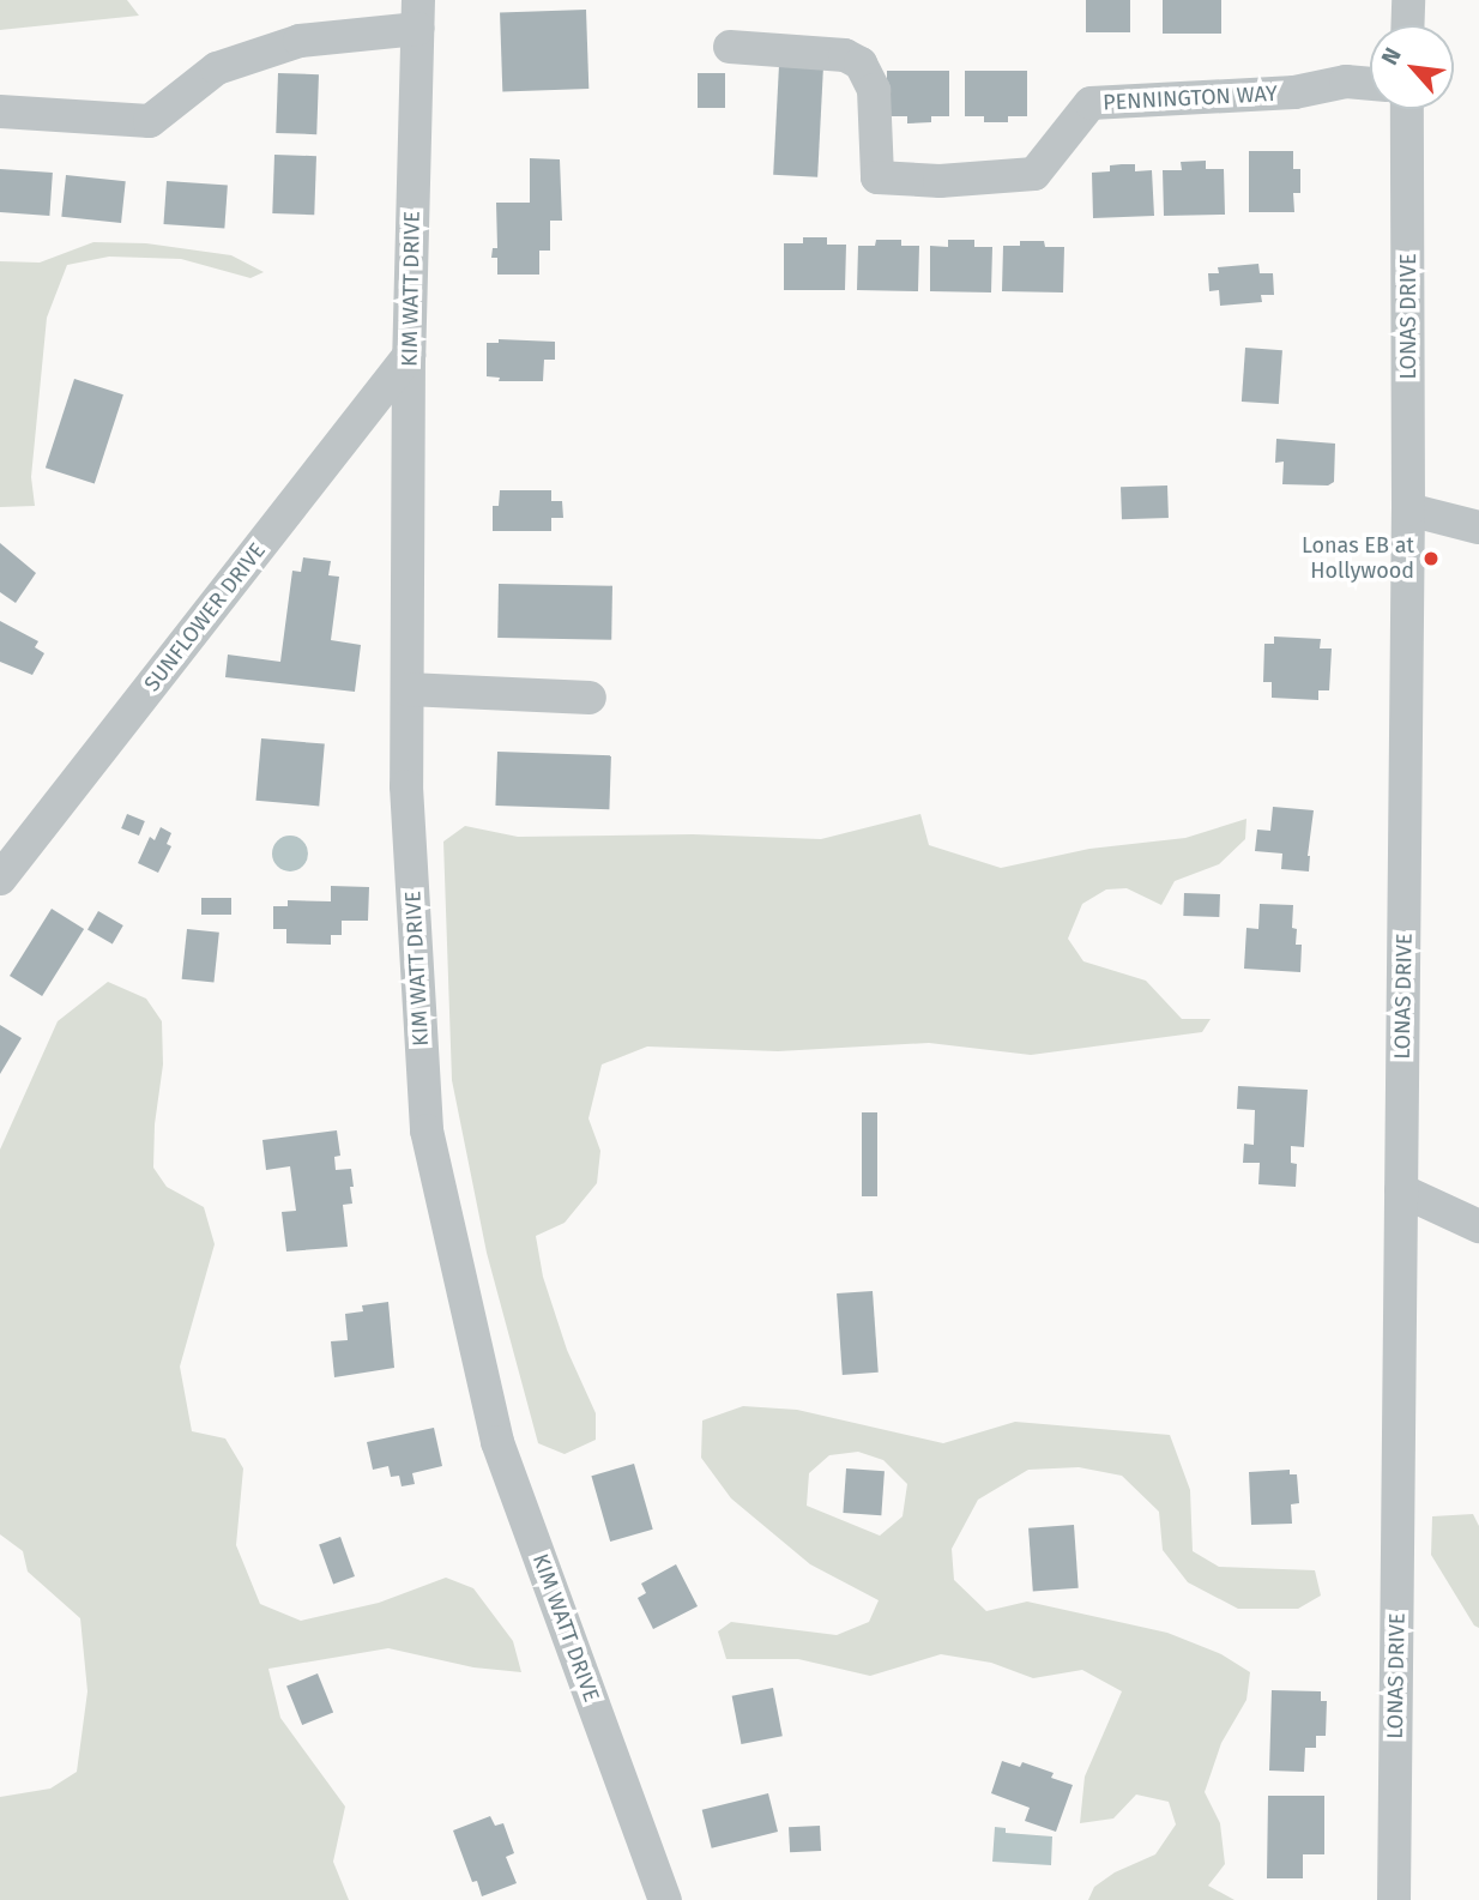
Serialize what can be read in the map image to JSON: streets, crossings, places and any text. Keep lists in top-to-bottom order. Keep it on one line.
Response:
{"streets":{"street":["PENNINGTON WAY","KIM WATT DRIVE","LONAS DRIVE","SUNFLOWER DRIVE"]},"crossings":[["KIM WATT DRIVE","SUNFLOWER DRIVE"]],"places":["Lonas EB at Hollywood"],"north":"top left"}
